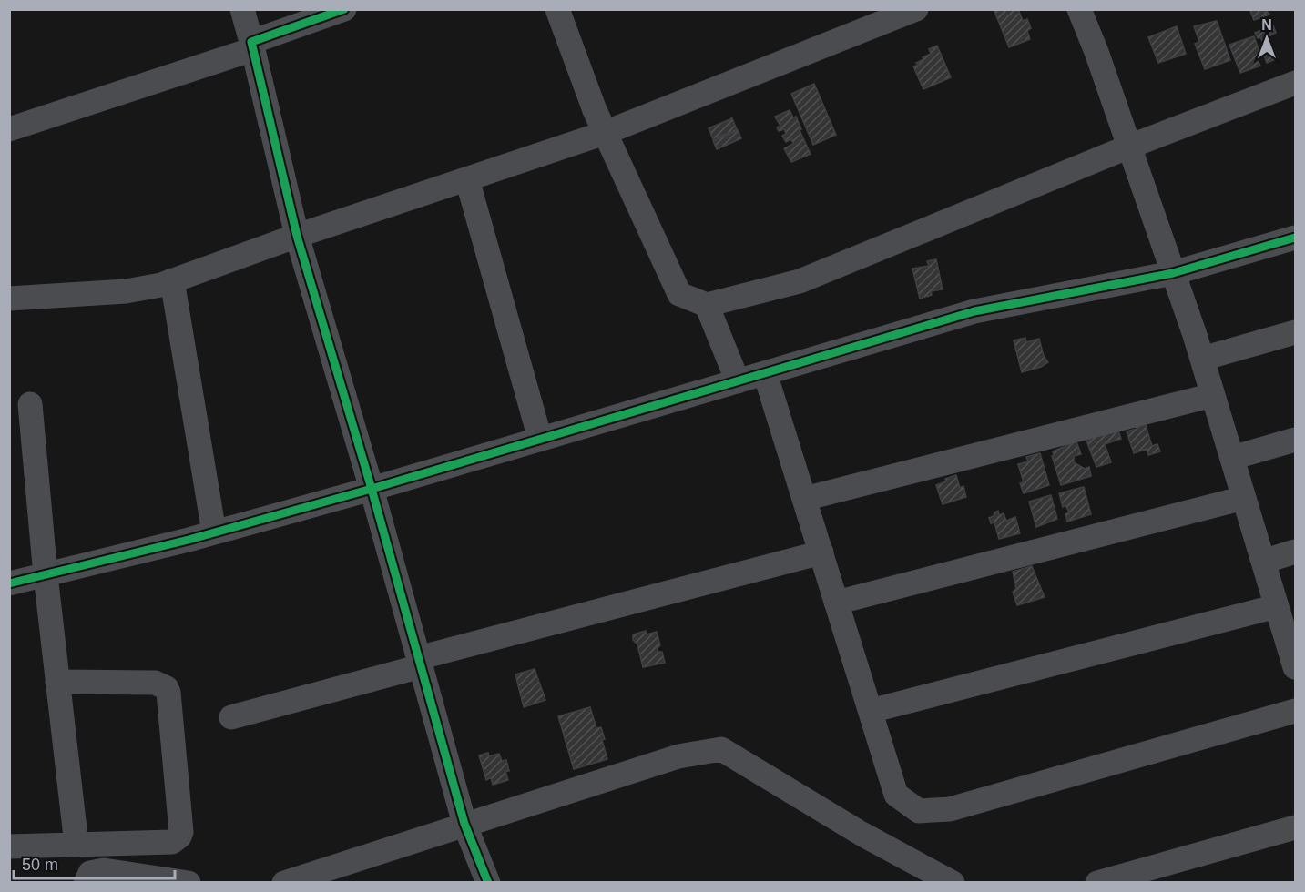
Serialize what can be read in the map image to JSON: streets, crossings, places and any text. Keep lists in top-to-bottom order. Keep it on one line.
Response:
{"scale_bar":"50 m","north":"top"}
